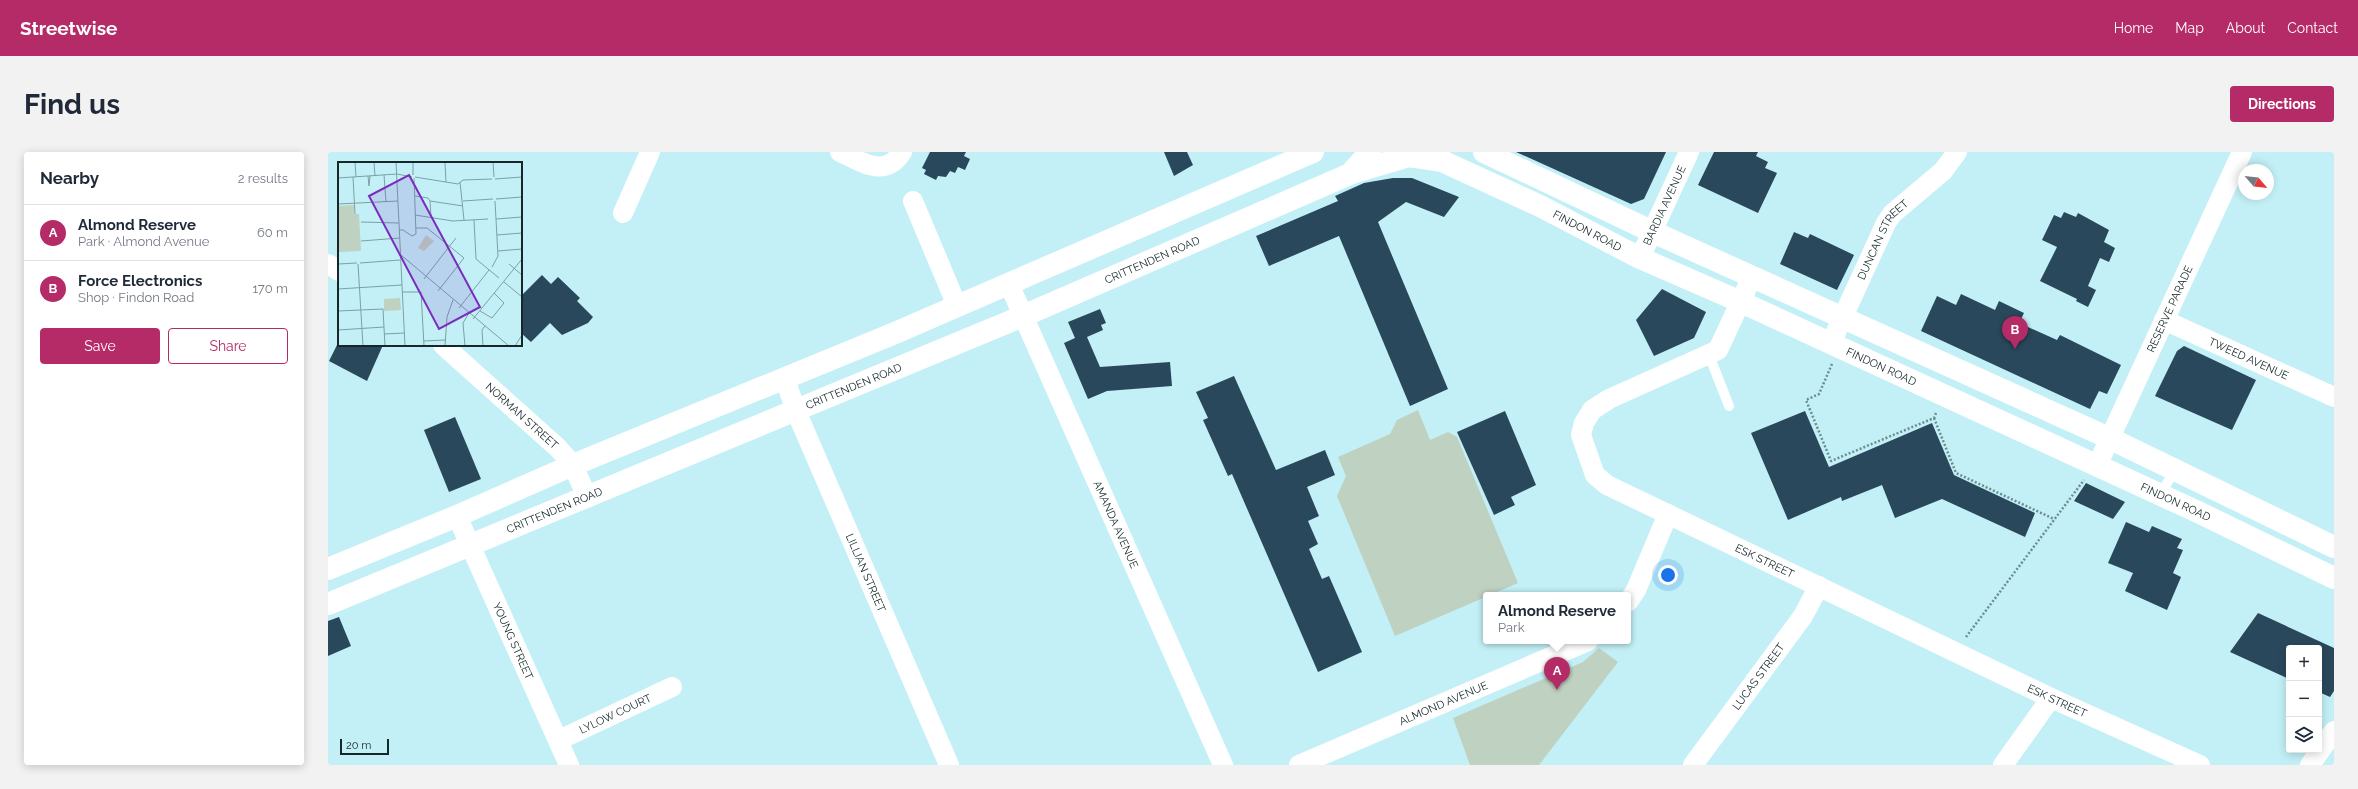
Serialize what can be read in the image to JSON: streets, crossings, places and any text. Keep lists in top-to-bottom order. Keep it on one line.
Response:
{"streets":{"main road":["FINDON ROAD","CRITTENDEN ROAD"],"street":["BARDIA AVENUE","DUNCAN STREET","RESERVE PARADE","TWEED AVENUE","NORMAN STREET","AMANDA AVENUE","ESK STREET","LILLIAN STREET","YOUNG STREET","LUCAS STREET","ALMOND AVENUE","LYLOW COURT"]},"crossings":[["BARDIA AVENUE","FINDON ROAD"],["FINDON ROAD","DUNCAN STREET"],["FINDON ROAD","CRITTENDEN ROAD"],["FINDON ROAD","RESERVE PARADE"],["FINDON ROAD","ESK STREET"],["CRITTENDEN ROAD","NORMAN STREET"],["CRITTENDEN ROAD","AMANDA AVENUE"],["CRITTENDEN ROAD","LILLIAN STREET"],["CRITTENDEN ROAD","YOUNG STREET"],["RESERVE PARADE","TWEED AVENUE"],["ESK STREET","LUCAS STREET"],["YOUNG STREET","LYLOW COURT"]],"scale_bar":"20 m","north":"bottom right","page":{"header":"Streetwise","nav":["Home","Map","About","Contact"],"buttons":["Directions",["Save","Share"]],"title":"Find us","heading":["Nearby","2 results"],"list":[{"mark":"A","name":"Almond Reserve","note":"Park · Almond Avenue","value":"60 m"},{"mark":"B","name":"Force Electronics","note":"Shop · Findon Road","value":"170 m"}],"pins":["B","A"],"popup":["Almond Reserve","Park"],"map_buttons":["+","−"],"scale":"20 m"}}
